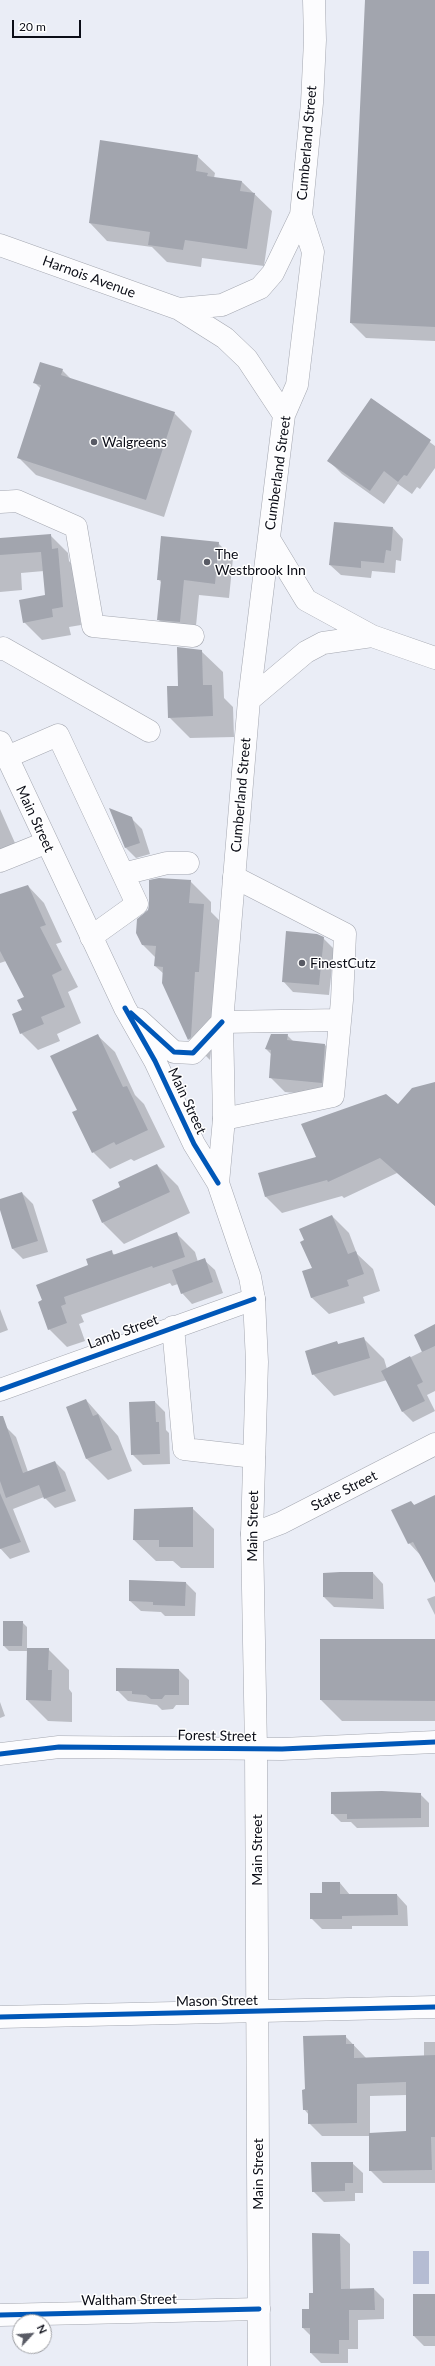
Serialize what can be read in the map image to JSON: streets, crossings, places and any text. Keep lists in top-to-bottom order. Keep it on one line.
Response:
{"streets":{"main road":["Cumberland Street","Harnois Avenue","Main Street","Lamb Street","State Street","Forest Street","Mason Street","Waltham Street"]},"crossings":[["Cumberland Street","Harnois Avenue"],["Cumberland Street","Main Street"],["Main Street","Lamb Street"],["Main Street","State Street"],["Main Street","Forest Street"],["Main Street","Mason Street"],["Main Street","Waltham Street"]],"places":["Walgreens","The Westbrook Inn","FinestCutz"],"scale_bar":"20 m","north":"top right"}
